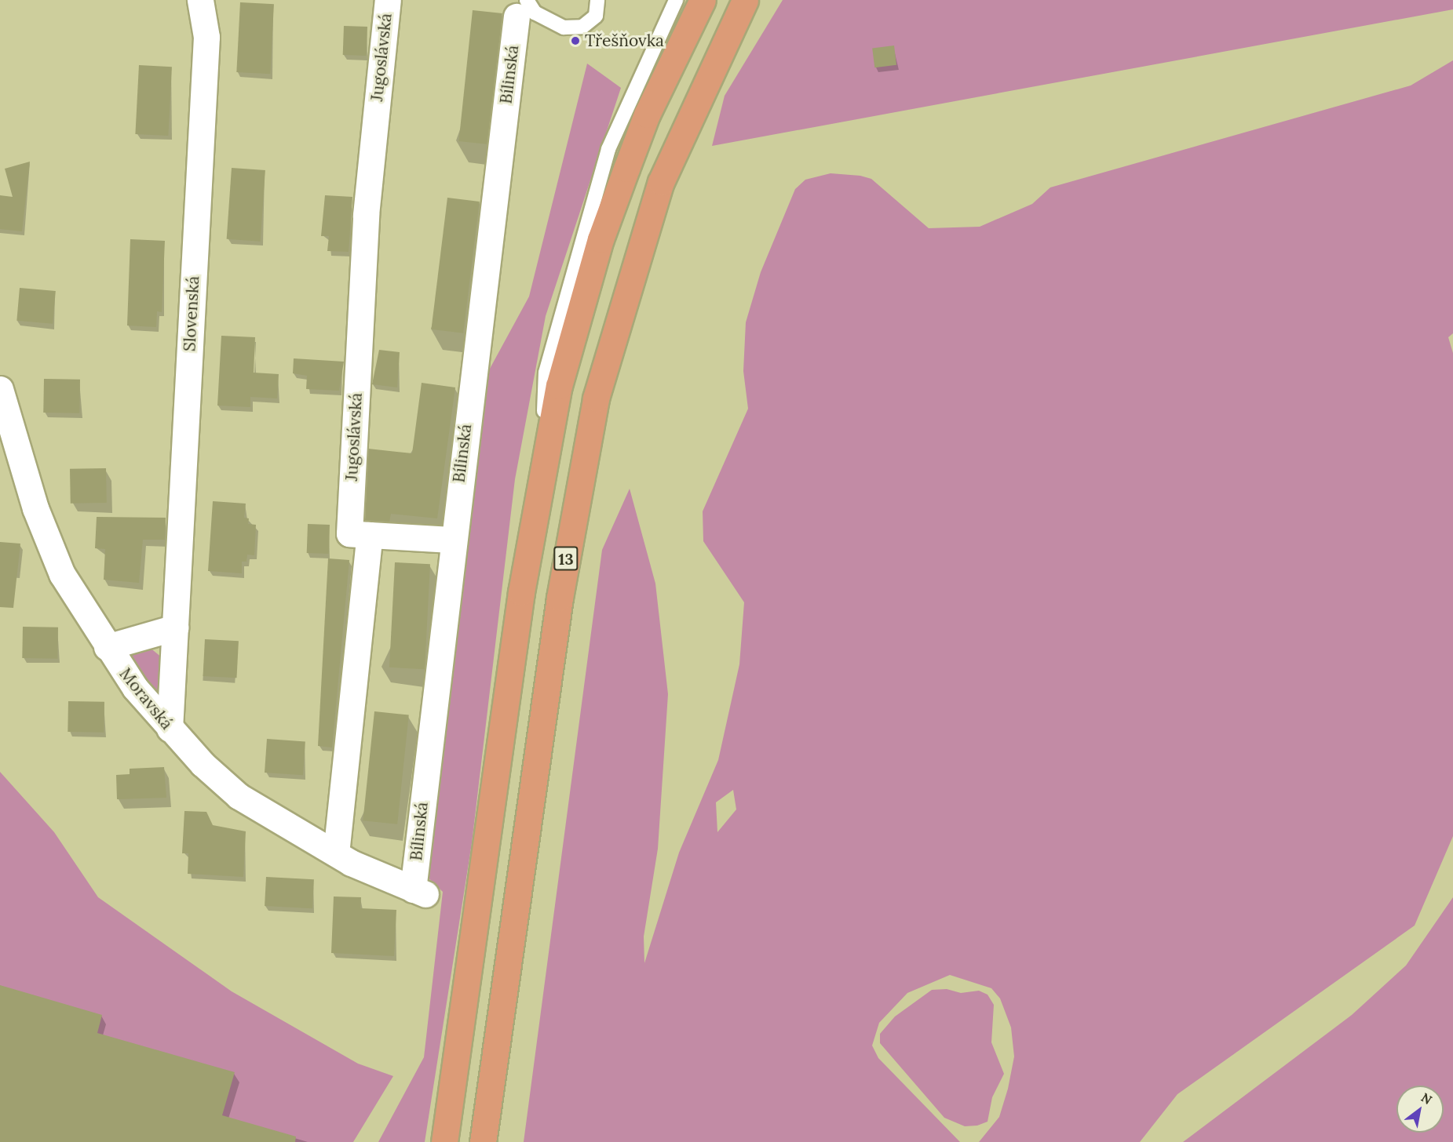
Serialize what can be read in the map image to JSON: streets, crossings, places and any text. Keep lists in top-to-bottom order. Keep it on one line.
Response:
{"streets":{"highway":["13"],"street":["Jugoslávská","Bílinská","Slovenská","Moravská"]},"crossings":[["Bílinská","Moravská"],["Slovenská","Moravská"]],"places":["Třešňovka"],"north":"top right"}
